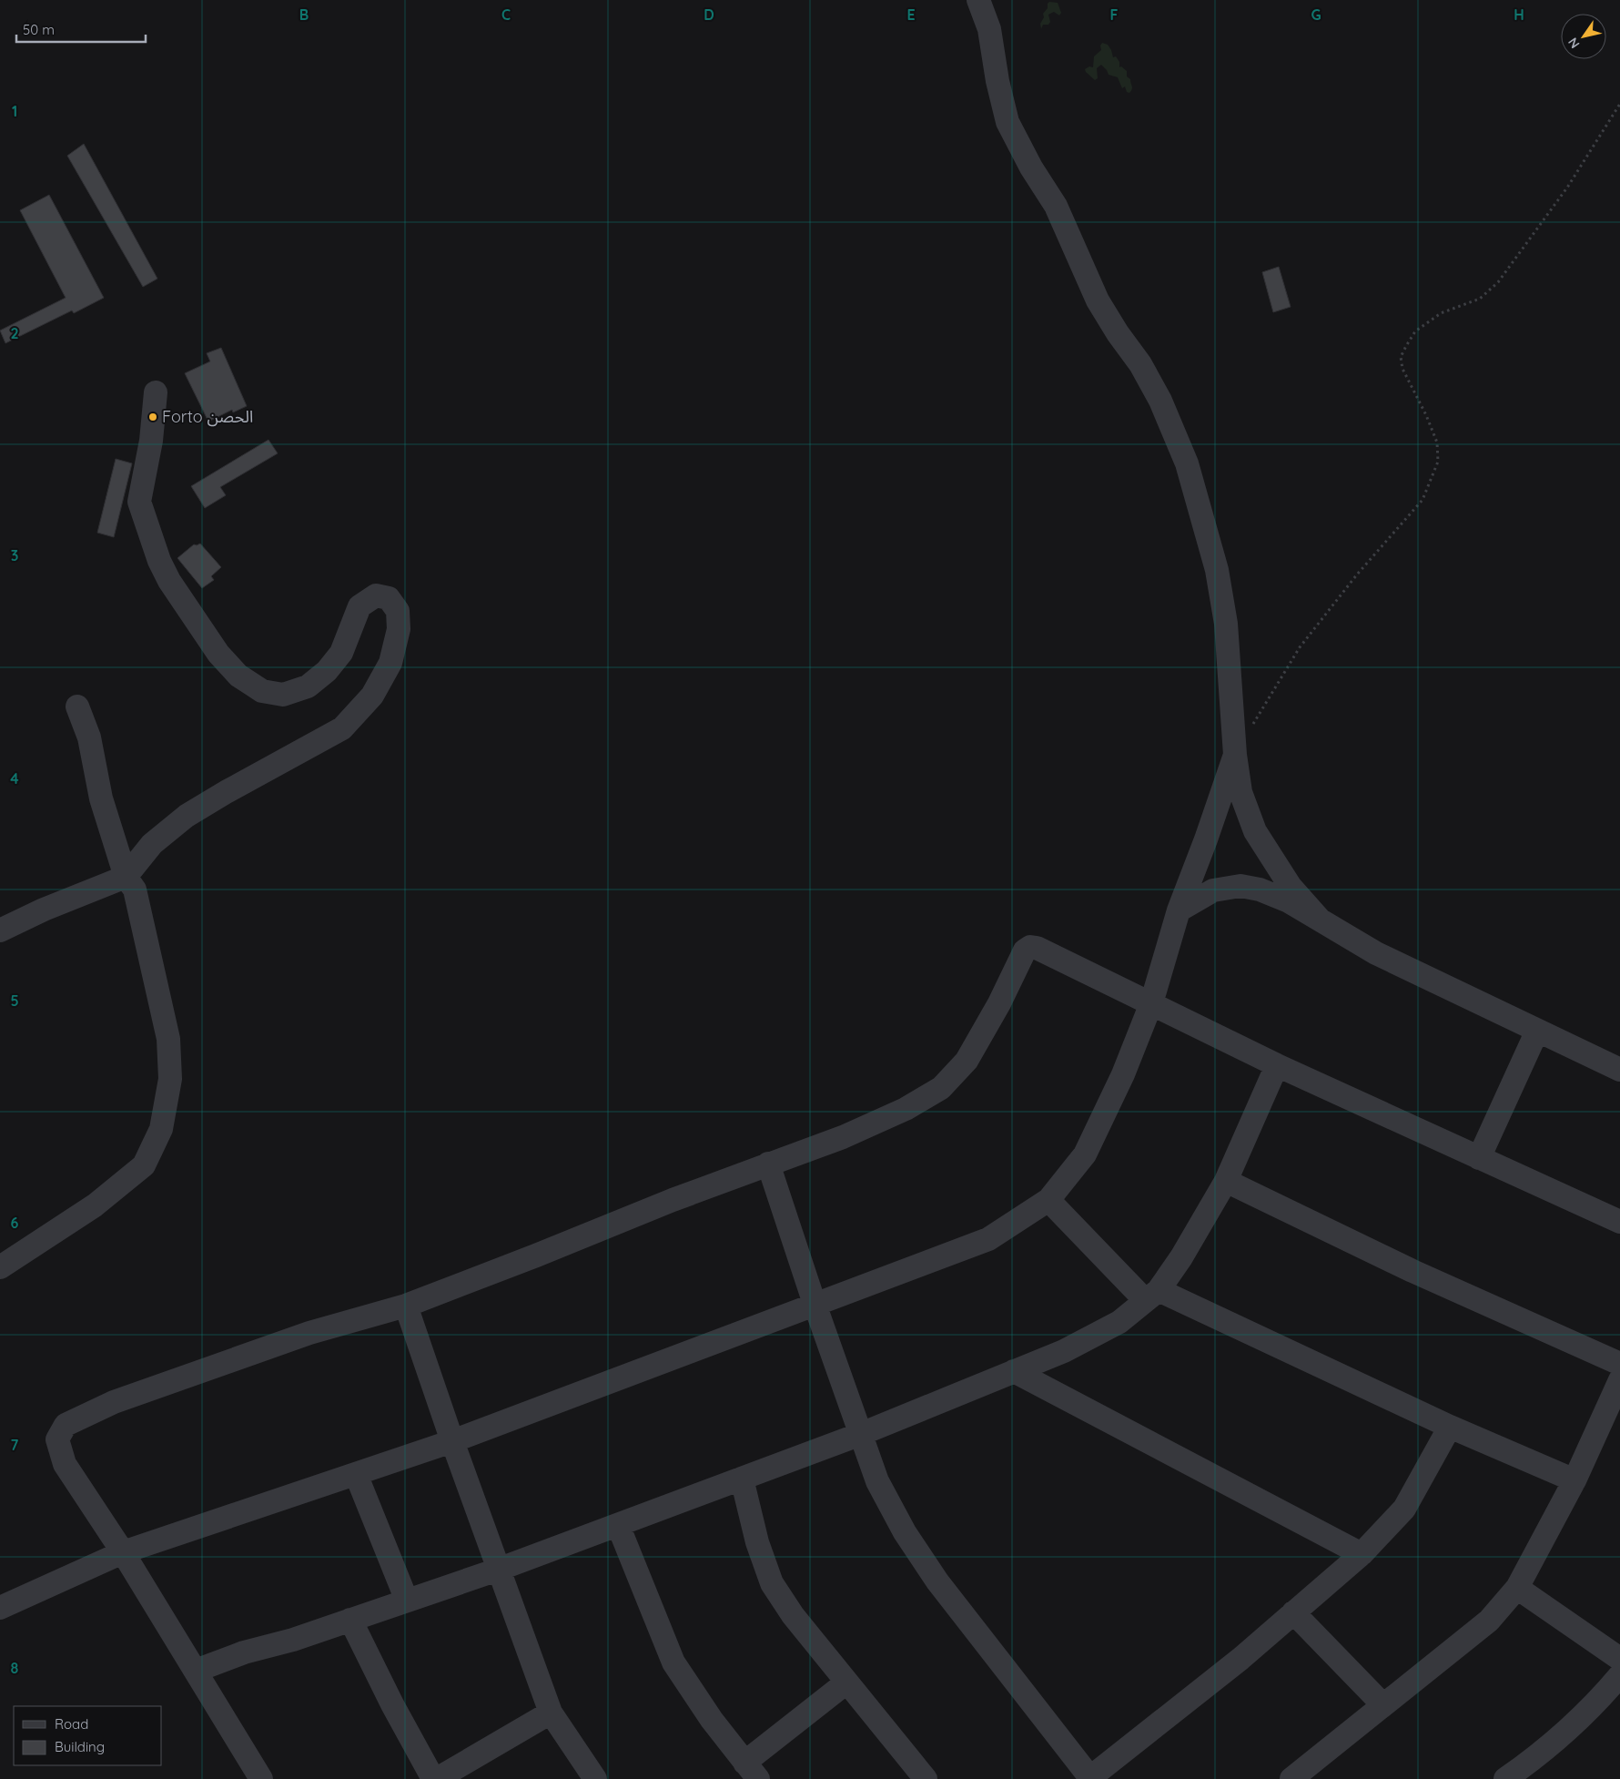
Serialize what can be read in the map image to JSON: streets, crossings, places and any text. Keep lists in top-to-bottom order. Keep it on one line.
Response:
{"places":["Forto الحصن"],"legend":["Road","Building"],"scale_bar":"50 m","north":"bottom left","grid":{"columns":["B","C","D","E","F","G","H"],"rows":["1","2","3","4","5","6","7","8"]}}
